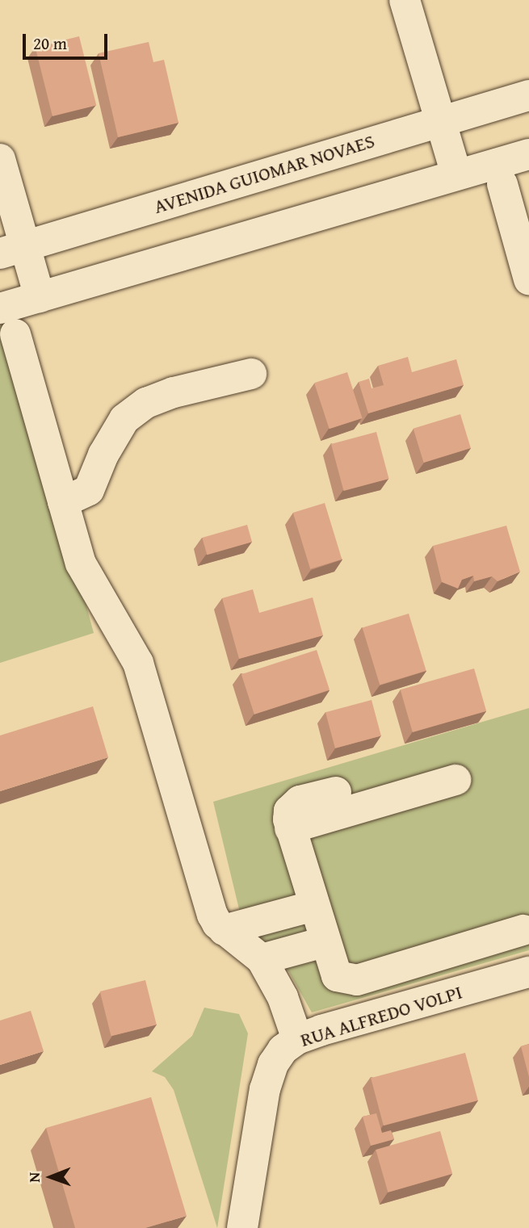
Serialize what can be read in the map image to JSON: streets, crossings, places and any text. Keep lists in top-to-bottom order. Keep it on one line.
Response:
{"streets":{"street":["AVENIDA GUIOMAR NOVAES","RUA ALFREDO VOLPI"]},"scale_bar":"20 m","north":"left"}
